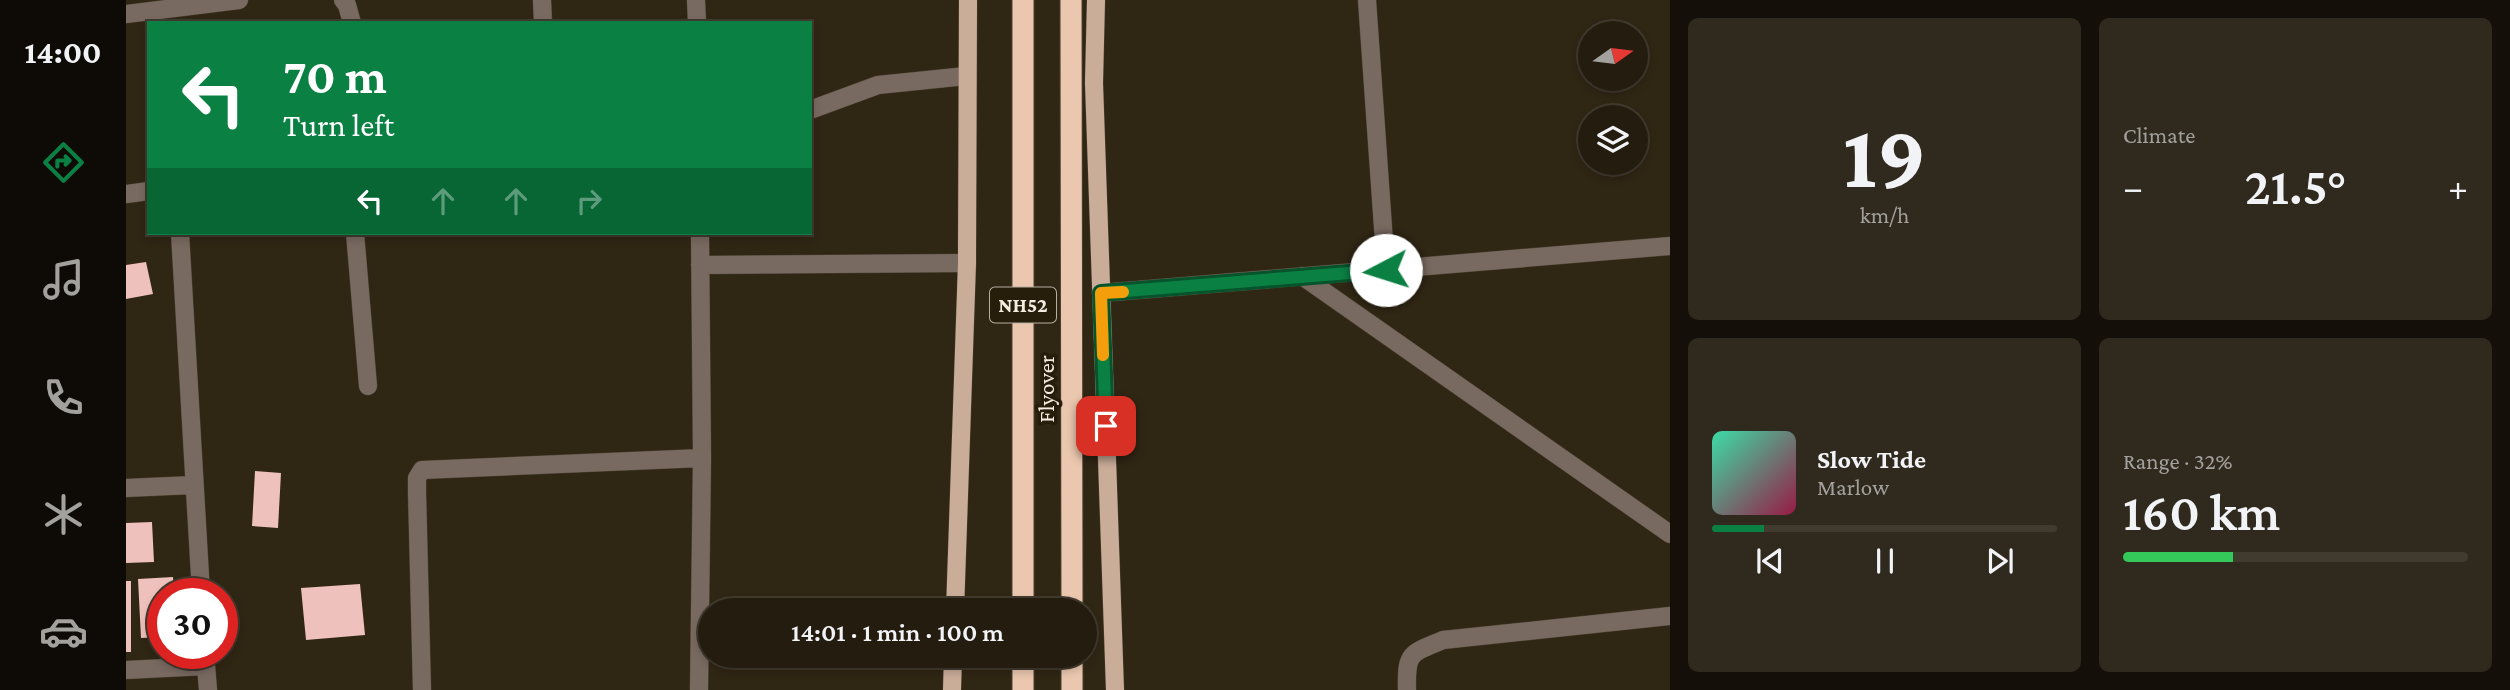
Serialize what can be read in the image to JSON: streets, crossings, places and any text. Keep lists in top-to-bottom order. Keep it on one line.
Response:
{"streets":{"highway":["NH52","Flyover"]},"north":"right","page":{"tabs":"14:00","tile":[["19","km/h"],"Climate",["Range · 32%","160 km"]],"turn":["70 m","Turn left"],"heat":["−","21.5°","+"],"song":["Slow Tide","Marlow"],"limit":"30","trip":"14:01 · 1 min · 100 m"}}
